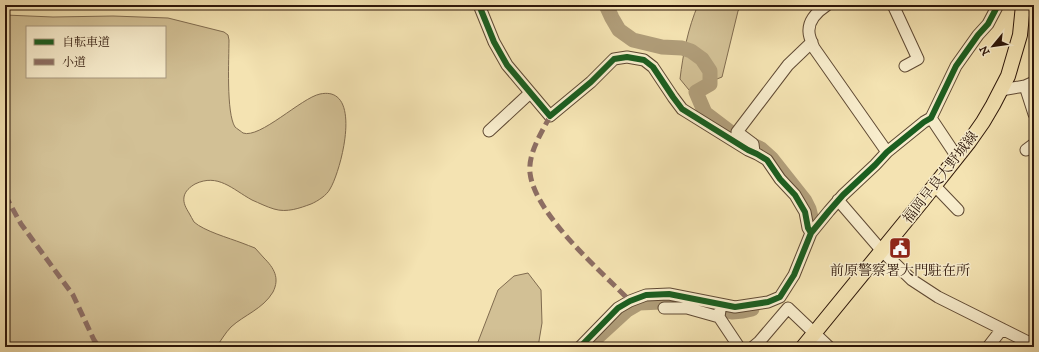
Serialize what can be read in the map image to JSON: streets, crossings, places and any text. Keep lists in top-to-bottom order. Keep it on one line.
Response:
{"streets":{"main road":["福岡早良大野城線"]},"places":{"public building":["前原警察署大門駐在所"]},"legend":["自転車道","小道"],"north":"bottom left"}
